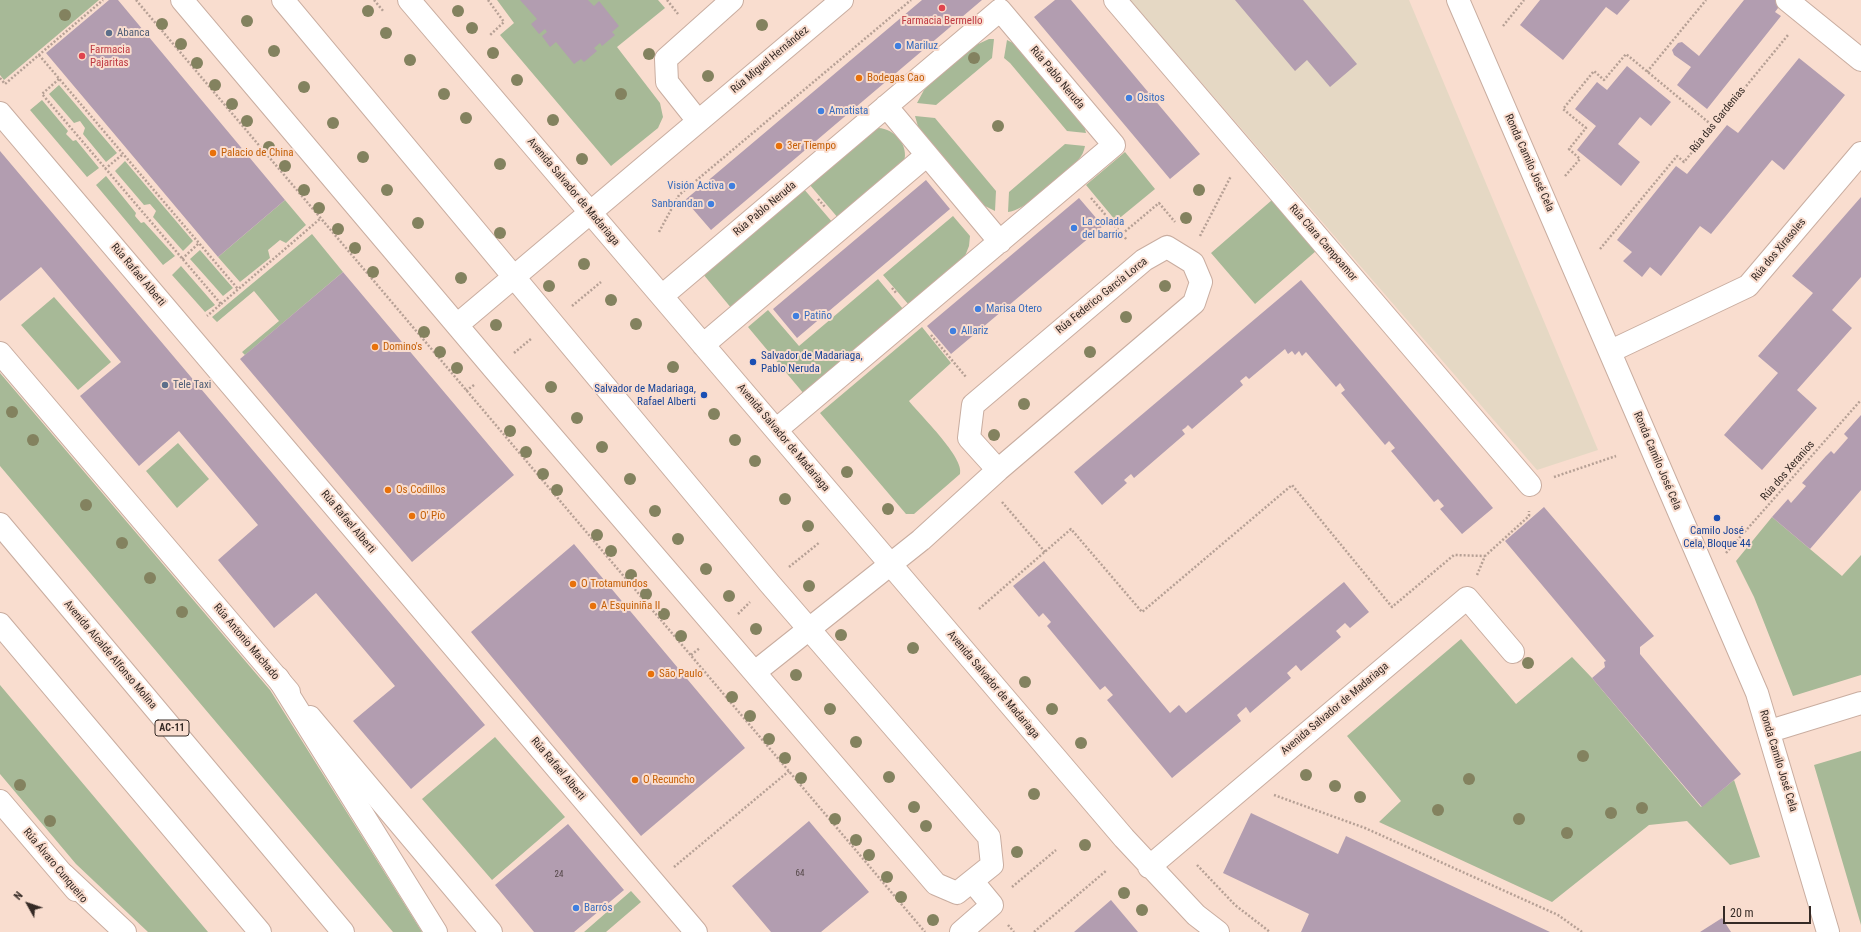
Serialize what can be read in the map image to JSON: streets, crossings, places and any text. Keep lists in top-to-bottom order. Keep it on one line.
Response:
{"streets":{"main road":["Rúa Miguel Hernández","Rúa Pablo Neruda","Ronda Camilo José Cela","Avenida Salvador de Madariaga","Rúa Clara Campoamor","Rúa dos Xirasoles","Rúa Rafael Alberti","Rúa Federico García Lorca","Rúa Antonio Machado","Avenida Alcalde Alfonso Molina","AC-11","Rúa Álvaro Cunqueiro"],"path":["Rúa das Gardenias","Rúa dos Xeranios"]},"crossings":[["Rúa Miguel Hernández","Avenida Salvador de Madariaga"],["Rúa Pablo Neruda","Avenida Salvador de Madariaga"],["Ronda Camilo José Cela","Rúa dos Xirasoles"]],"places":["Farmacia Bermello","Abanca","Mariluz","Farmacia Pajaritas","Bodegas Cao","Ositos","Amatista","3er Tiempo","Palacio de China","Visión Activa","Sanbrandan","La colada del barrio","Marisa Otero","Patiño","Allariz","Domino's","Salvador de Madariaga, Pablo Neruda","Tele Taxi","Salvador de Madariaga, Rafael Alberti","Os Codillos","O' Pío","Camilo José Cela, Bloque 44","O Trotamundos","A Esquiniña II","São Paulo","O Recuncho","Barrós"],"house_numbers":["64","24"],"scale_bar":"20 m","north":"top left"}
